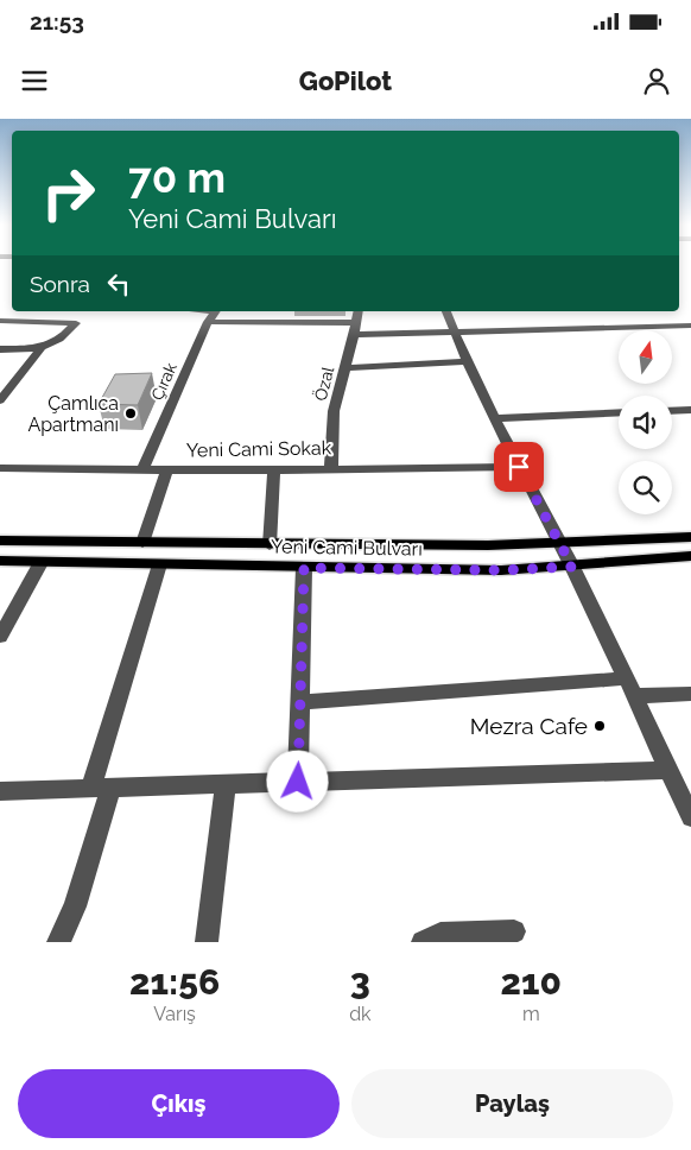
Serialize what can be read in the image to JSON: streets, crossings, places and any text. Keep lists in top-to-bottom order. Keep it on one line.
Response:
{"streets":{"main road":["Yeni Cami Bulvarı"],"street":["Çırak","Özal","Yeni Cami Sokak"]},"crossings":[["Çırak","Yeni Cami Sokak"],["Özal","Yeni Cami Sokak"]],"places":["Çamlıca Apartmanı","Mezra Cafe"],"north":"top","page":{"status":"21:53","header":"GoPilot","turn":["70 m","Yeni Cami Bulvarı"],"then":"Sonra","eta":["21:56","Varış","3","dk","210","m"],"buttons":["Çıkış","Paylaş"]}}
